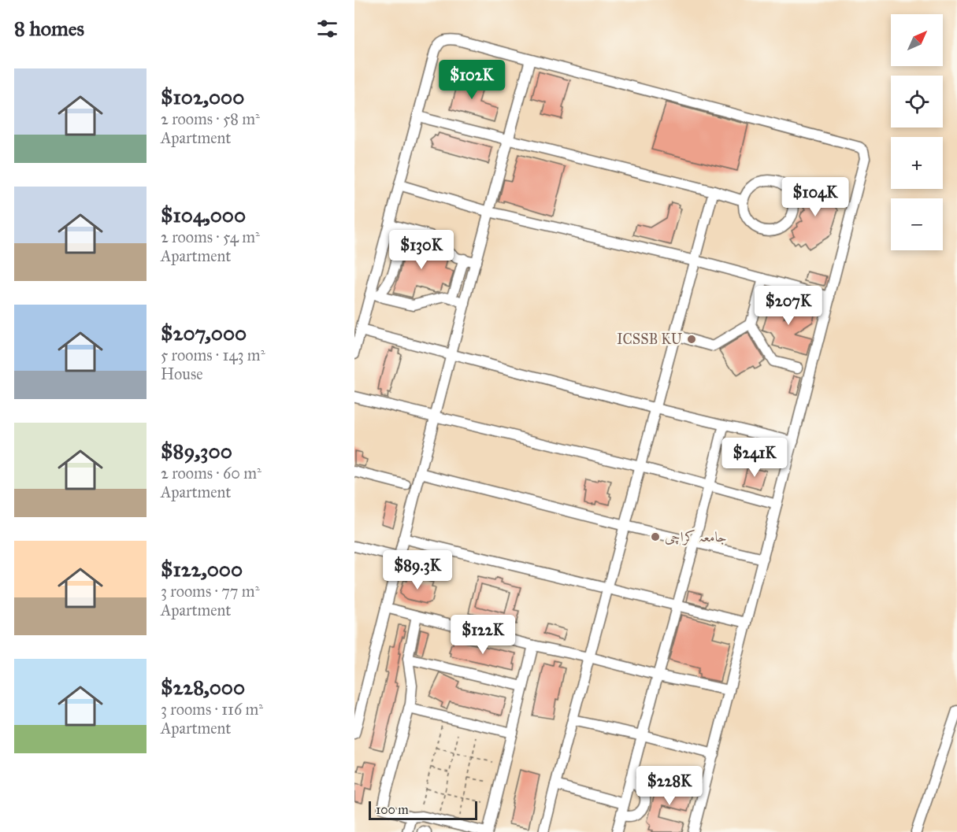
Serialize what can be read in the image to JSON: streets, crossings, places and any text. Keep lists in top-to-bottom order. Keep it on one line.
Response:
{"places":["ICSSB KU","جامعہ کراچی"],"scale_bar":"100 m","north":"top right","page":{"heading":"8 homes","map_buttons":["+","−"],"list":[{"name":"$102,000","note":"2 rooms · 58 m² · Apartment"},{"name":"$104,000","note":"2 rooms · 54 m² · Apartment"},{"name":"$207,000","note":"5 rooms · 143 m² · House"},{"name":"$89,300","note":"2 rooms · 60 m² · Apartment"},{"name":"$122,000","note":"3 rooms · 77 m² · Apartment"},{"name":"$228,000","note":"3 rooms · 116 m² · Apartment"}],"price":["$102K","$104K","$130K","$207K","$241K","$89.3K","$122K","$228K"],"scale":"100 m"}}
